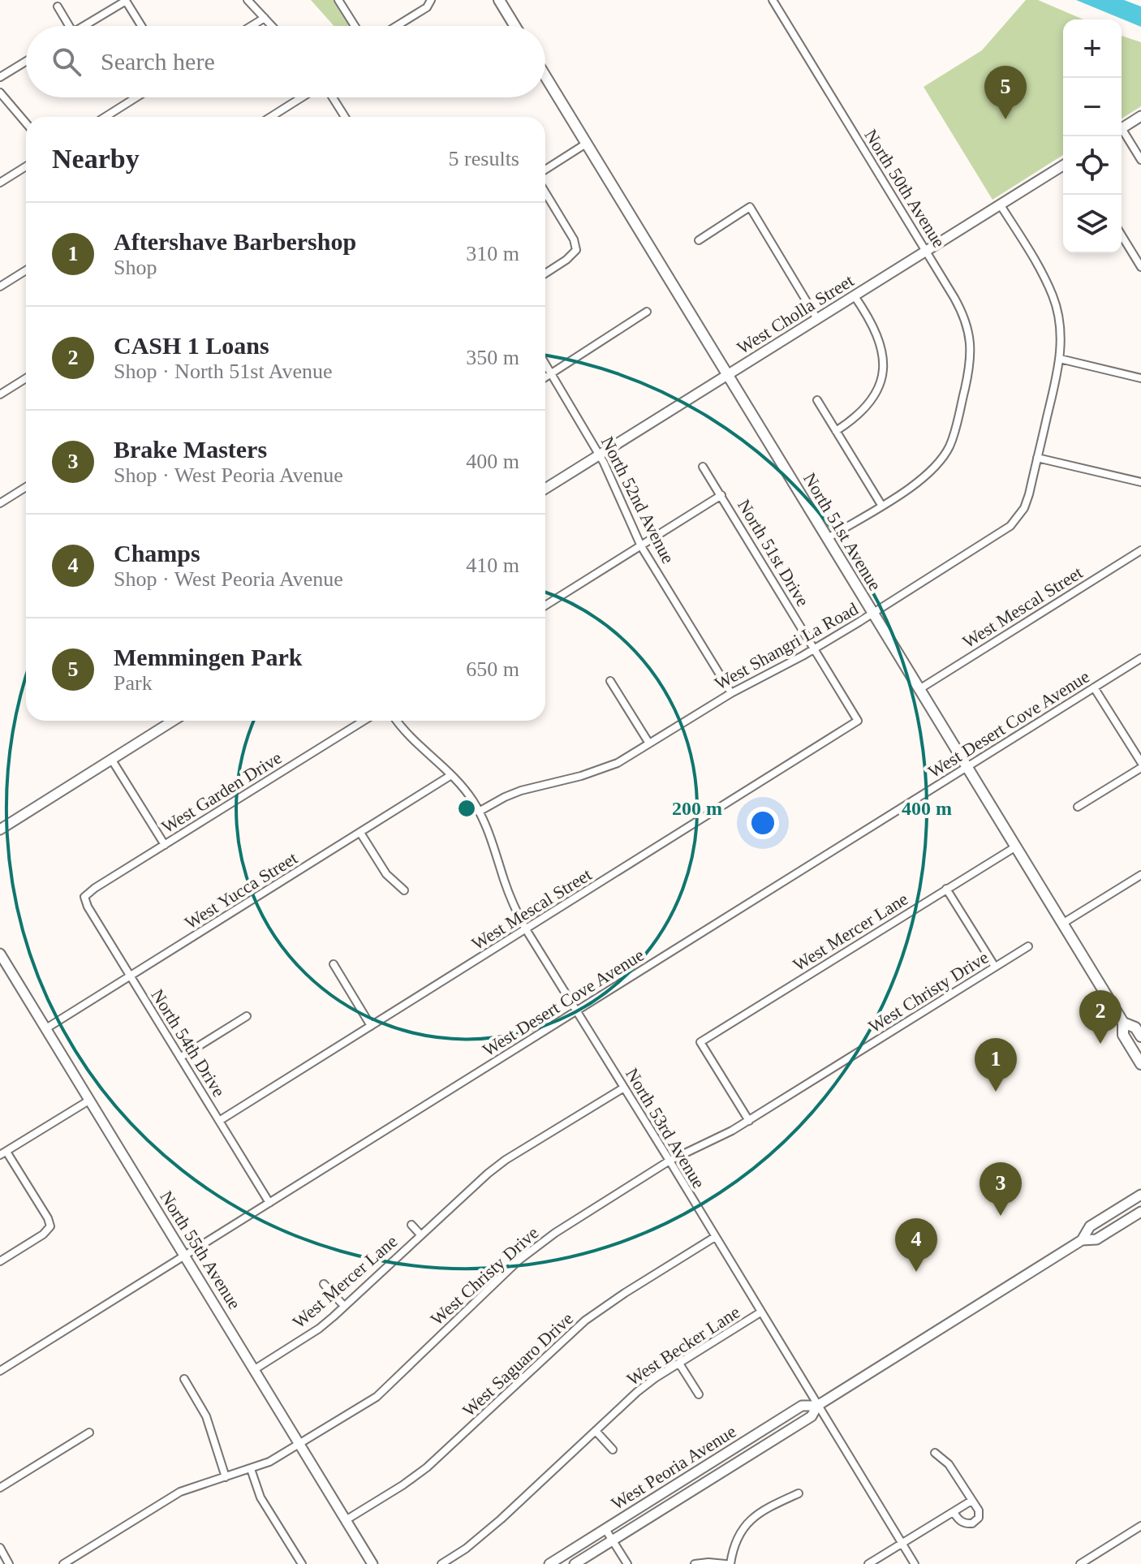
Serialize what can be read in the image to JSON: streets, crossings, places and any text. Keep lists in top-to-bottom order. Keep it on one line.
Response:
{"streets":{"main road":["North 51st Avenue"],"street":["North 50th Avenue","West Cholla Street","North 52nd Avenue","North 51st Drive","West Mescal Street","West Shangri La Road","West Desert Cove Avenue","West Garden Drive","West Yucca Street","West Mercer Lane","West Christy Drive","North 54th Drive","North 53rd Avenue","North 55th Avenue","West Becker Lane","West Saguaro Drive","West Peoria Avenue"]},"crossings":[["North 50th Avenue","West Cholla Street"],["West Cholla Street","North 52nd Avenue"],["West Cholla Street","North 51st Avenue"],["West Cholla Street","West Shangri La Road"],["North 52nd Avenue","West Shangri La Road"],["North 51st Avenue","West Mescal Street"],["North 51st Avenue","West Shangri La Road"],["North 51st Avenue","West Desert Cove Avenue"],["North 51st Avenue","West Mercer Lane"],["North 51st Drive","West Mescal Street"],["North 51st Drive","West Shangri La Road"],["West Mescal Street","North 54th Drive"],["West Mescal Street","North 53rd Avenue"],["West Shangri La Road","North 53rd Avenue"],["West Desert Cove Avenue","North 54th Drive"],["West Desert Cove Avenue","North 53rd Avenue"],["West Desert Cove Avenue","North 55th Avenue"],["West Garden Drive","North 54th Drive"],["West Yucca Street","North 54th Drive"],["West Yucca Street","North 53rd Avenue"],["West Yucca Street","North 55th Avenue"],["West Mercer Lane","West Christy Drive"],["West Mercer Lane","North 53rd Avenue"],["West Mercer Lane","North 55th Avenue"],["West Christy Drive","North 53rd Avenue"],["West Christy Drive","North 55th Avenue"],["North 53rd Avenue","West Becker Lane"],["North 53rd Avenue","West Saguaro Drive"],["North 53rd Avenue","West Peoria Avenue"],["North 55th Avenue","West Saguaro Drive"]],"page":{"map_buttons":["+","−"],"search":"Search here","pins":["5","2","1","3","4"],"heading":["Nearby","5 results"],"list":[{"mark":"1","name":"Aftershave Barbershop","note":"Shop","value":"310 m"},{"mark":"2","name":"CASH 1 Loans","note":"Shop · North 51st Avenue","value":"350 m"},{"mark":"3","name":"Brake Masters","note":"Shop · West Peoria Avenue","value":"400 m"},{"mark":"4","name":"Champs","note":"Shop · West Peoria Avenue","value":"410 m"},{"mark":"5","name":"Memmingen Park","note":"Park","value":"650 m"}]},"rings":["200 m","400 m"]}
